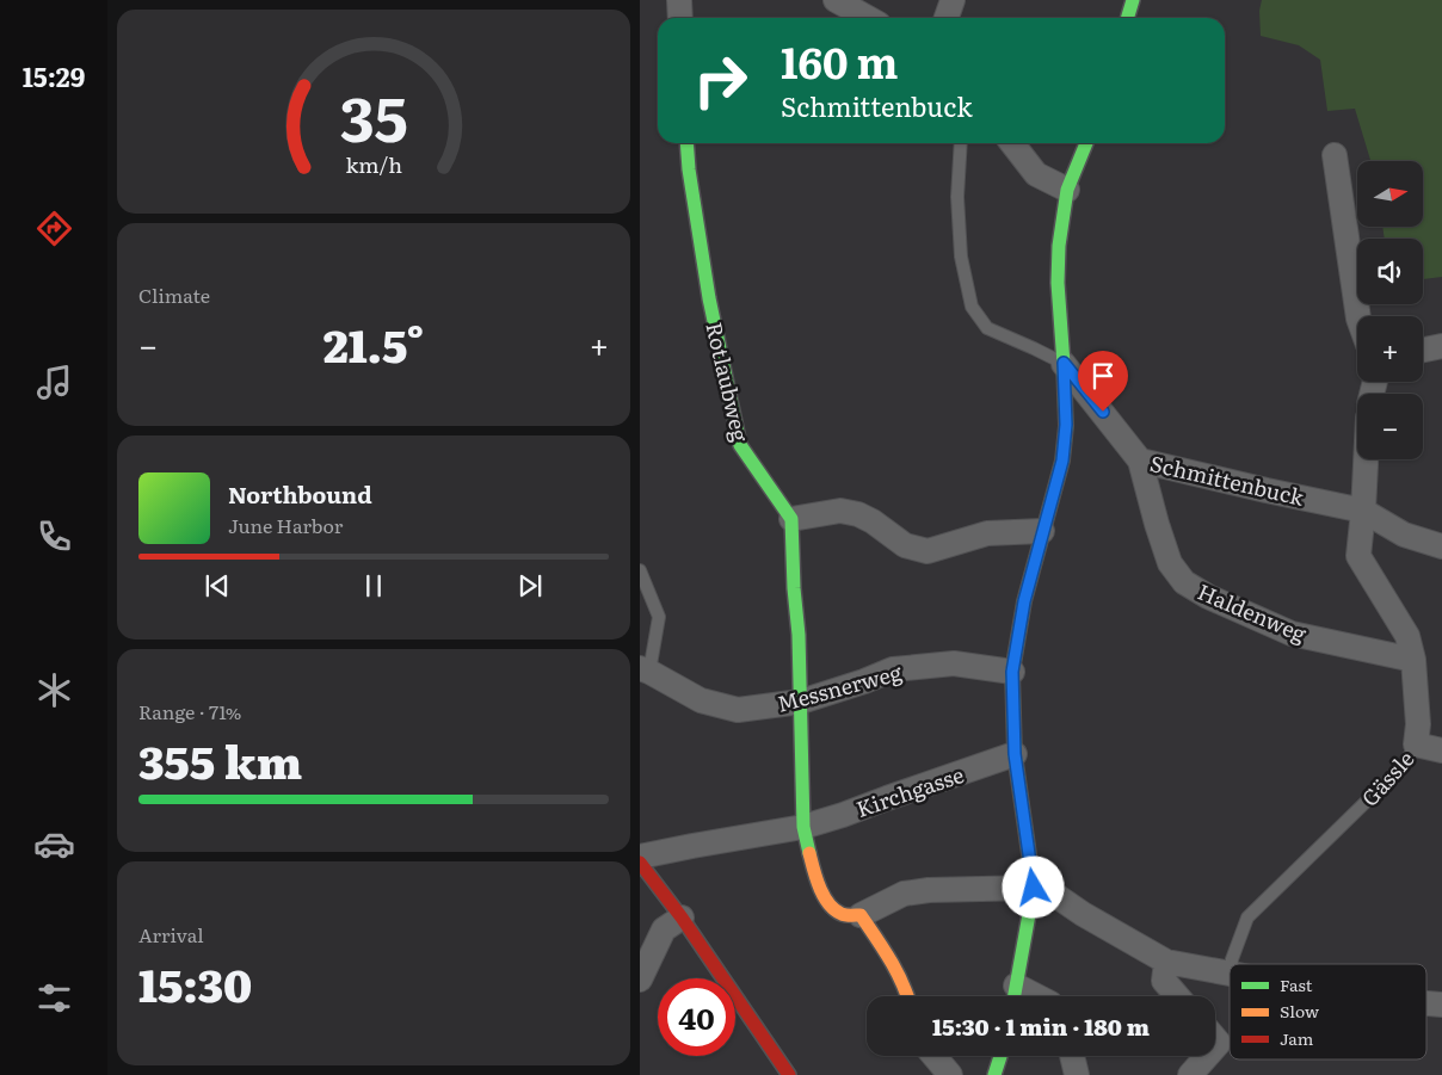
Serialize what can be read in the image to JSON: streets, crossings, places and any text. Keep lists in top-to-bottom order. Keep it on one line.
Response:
{"streets":{"street":["Rotlaubweg","Schmittenbuck","Haldenweg","Messnerweg","Gässle","Kirchgasse"]},"crossings":[["Schmittenbuck","Haldenweg"],["Schmittenbuck","Gässle"],["Haldenweg","Gässle"]],"legend":["Fast","Slow","Jam"],"north":"right","page":{"tabs":"15:29","turn":["160 m","Schmittenbuck"],"map_buttons":["+","−"],"tile":["Climate",["Range · 71%","355 km"],["Arrival","15:30"]],"heat":["−","21.5°","+"],"song":["Northbound","June Harbor"],"limit":"40","trip":"15:30 · 1 min · 180 m","gauge":["35","km/h"]}}
